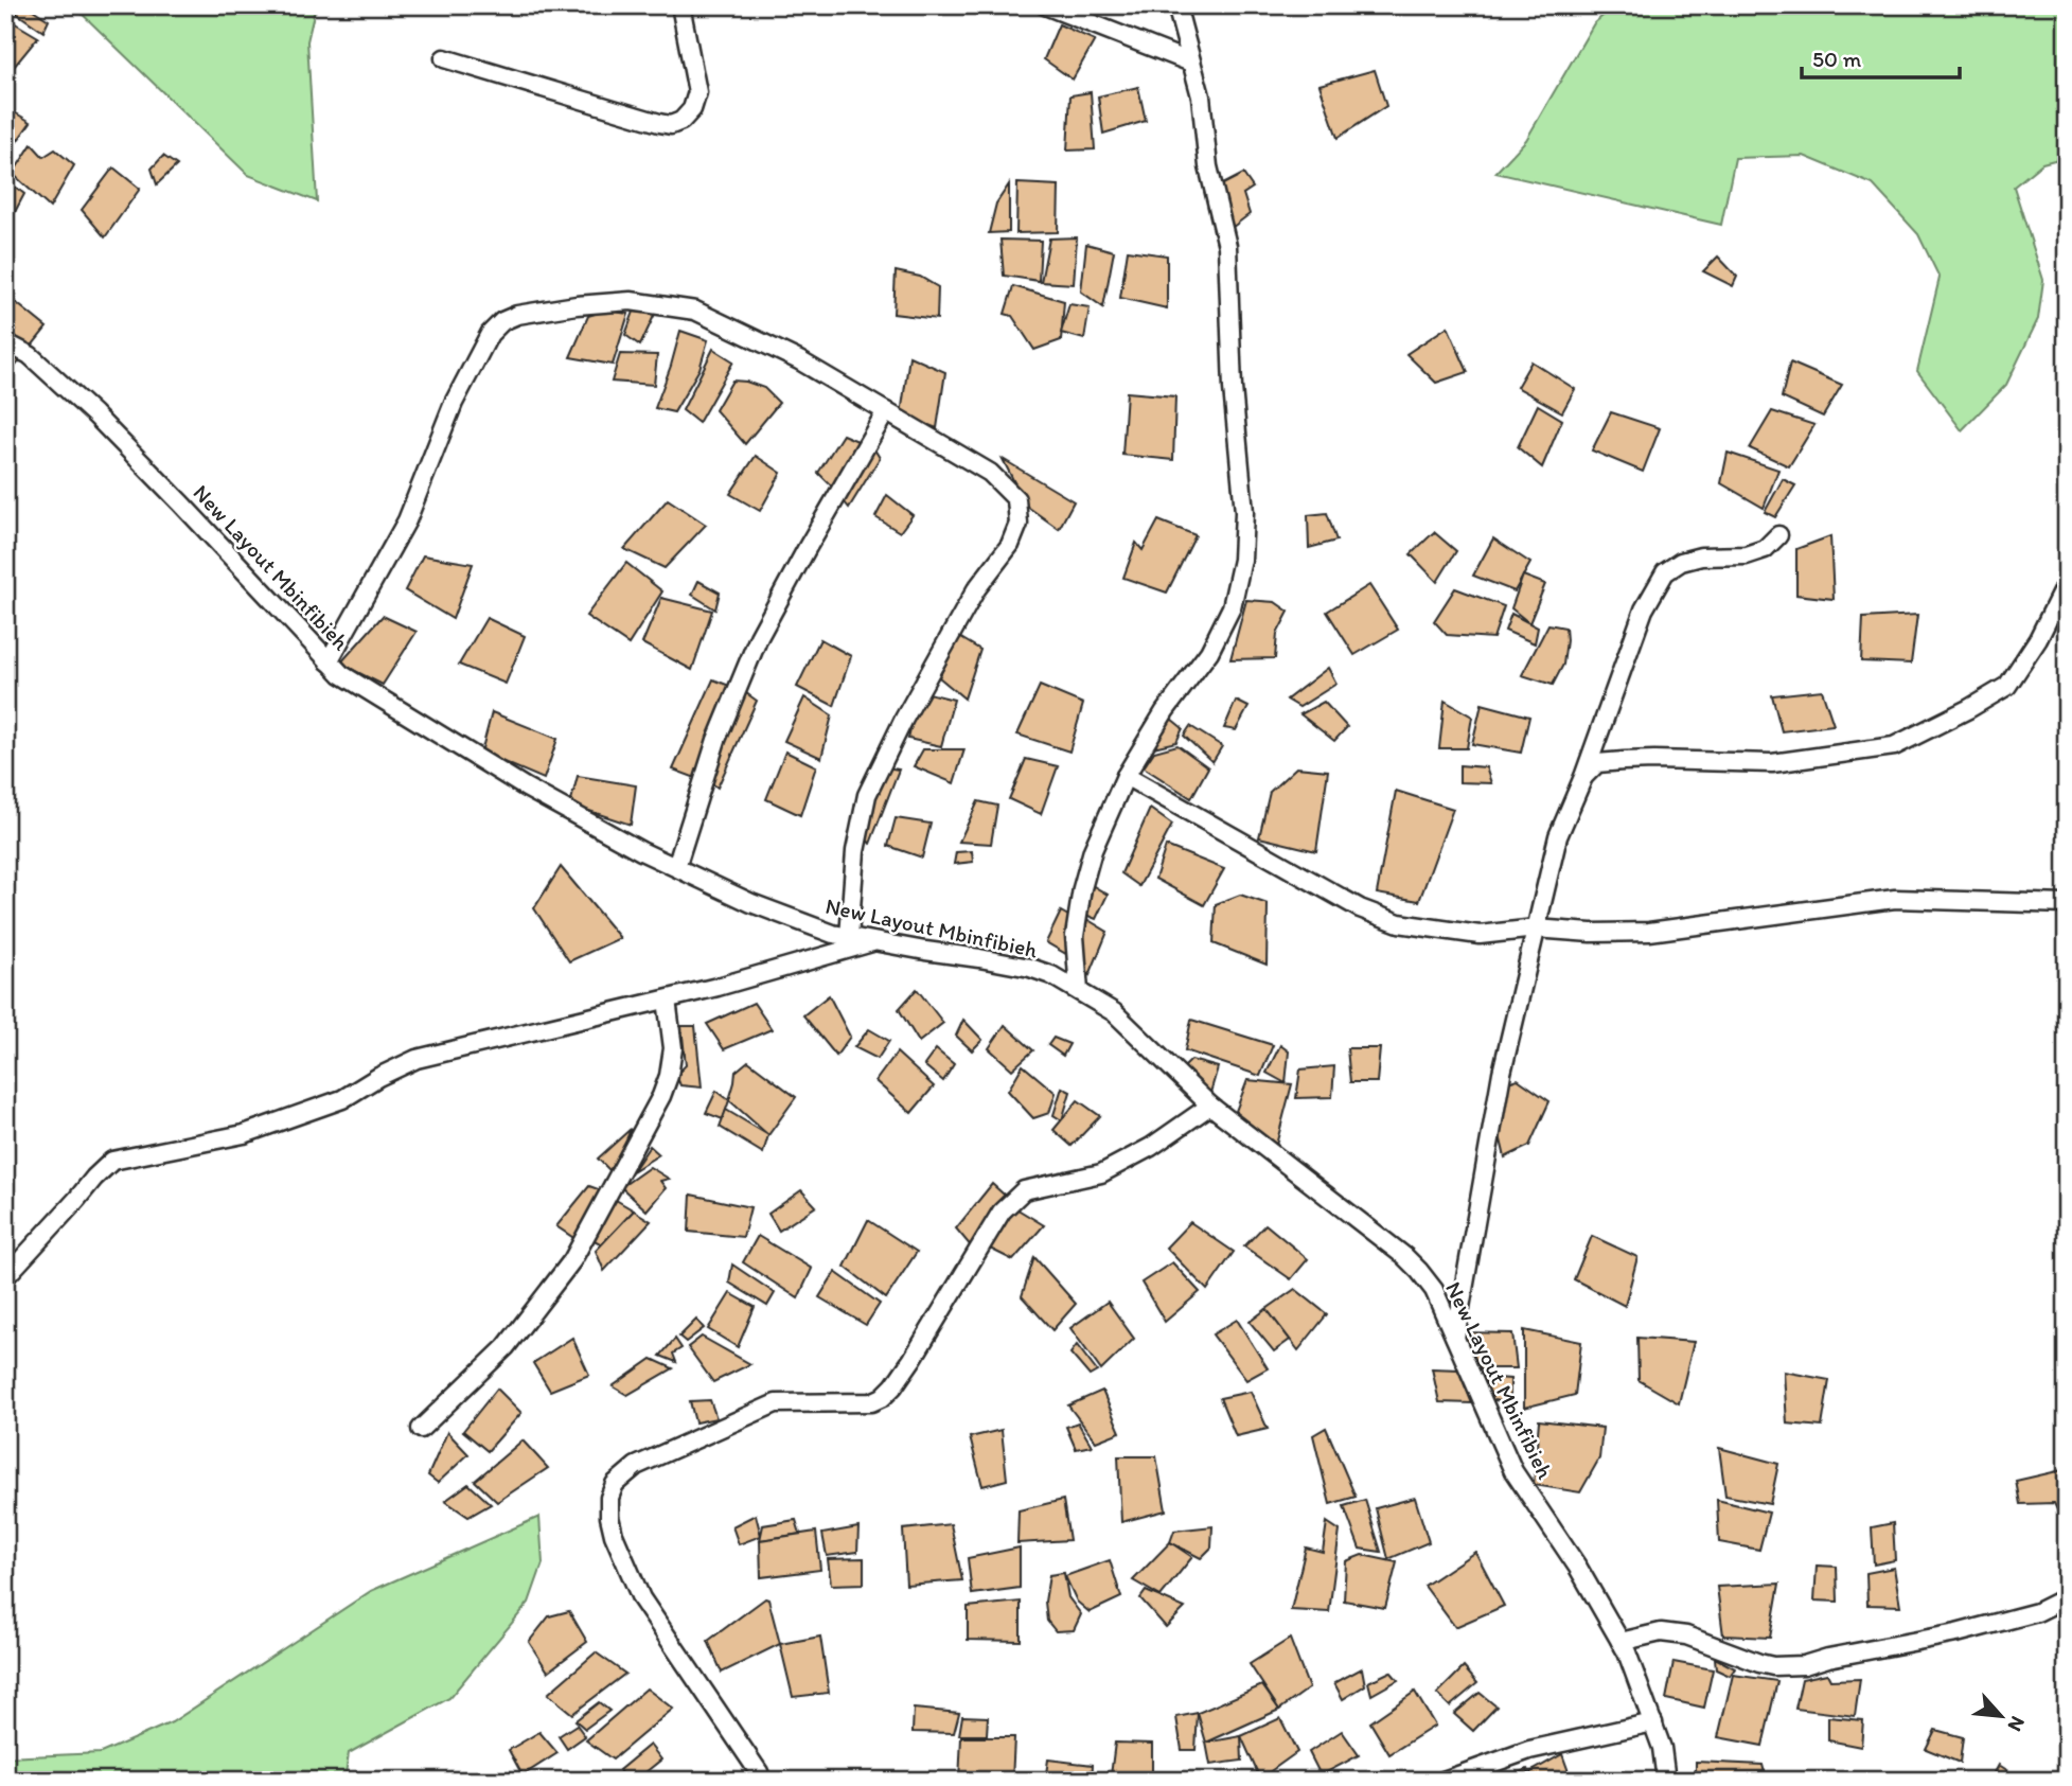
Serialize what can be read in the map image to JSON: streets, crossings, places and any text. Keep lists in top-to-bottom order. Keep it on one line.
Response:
{"streets":{"street":["New Layout Mbinfibieh"]},"scale_bar":"50 m","north":"bottom right"}
